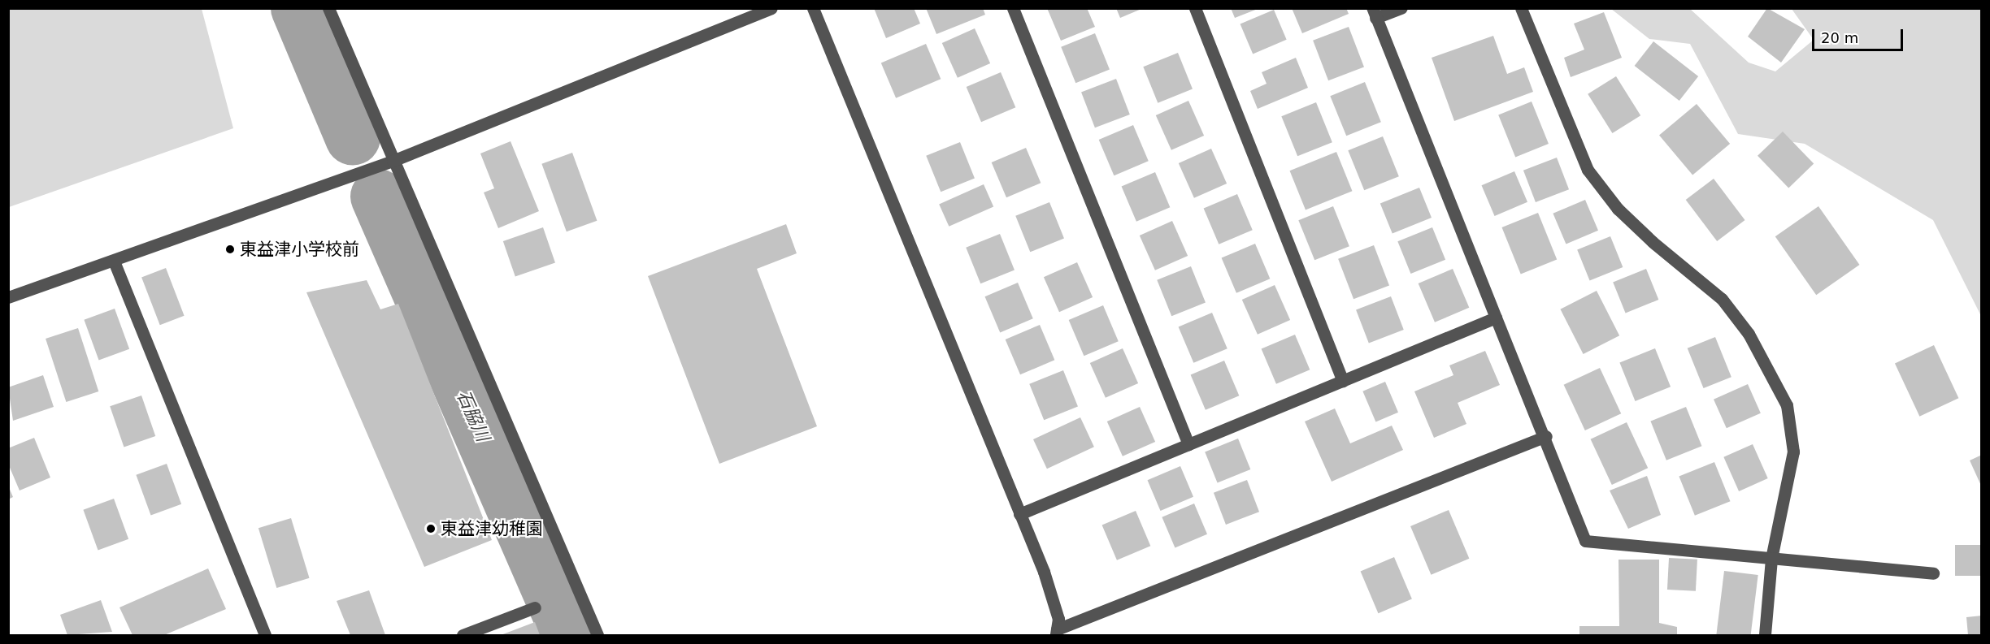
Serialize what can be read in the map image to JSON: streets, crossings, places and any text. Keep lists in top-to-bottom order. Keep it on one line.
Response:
{"water":["石脇川"],"places":["東益津小学校前","東益津幼稚園"],"scale_bar":"20 m"}
